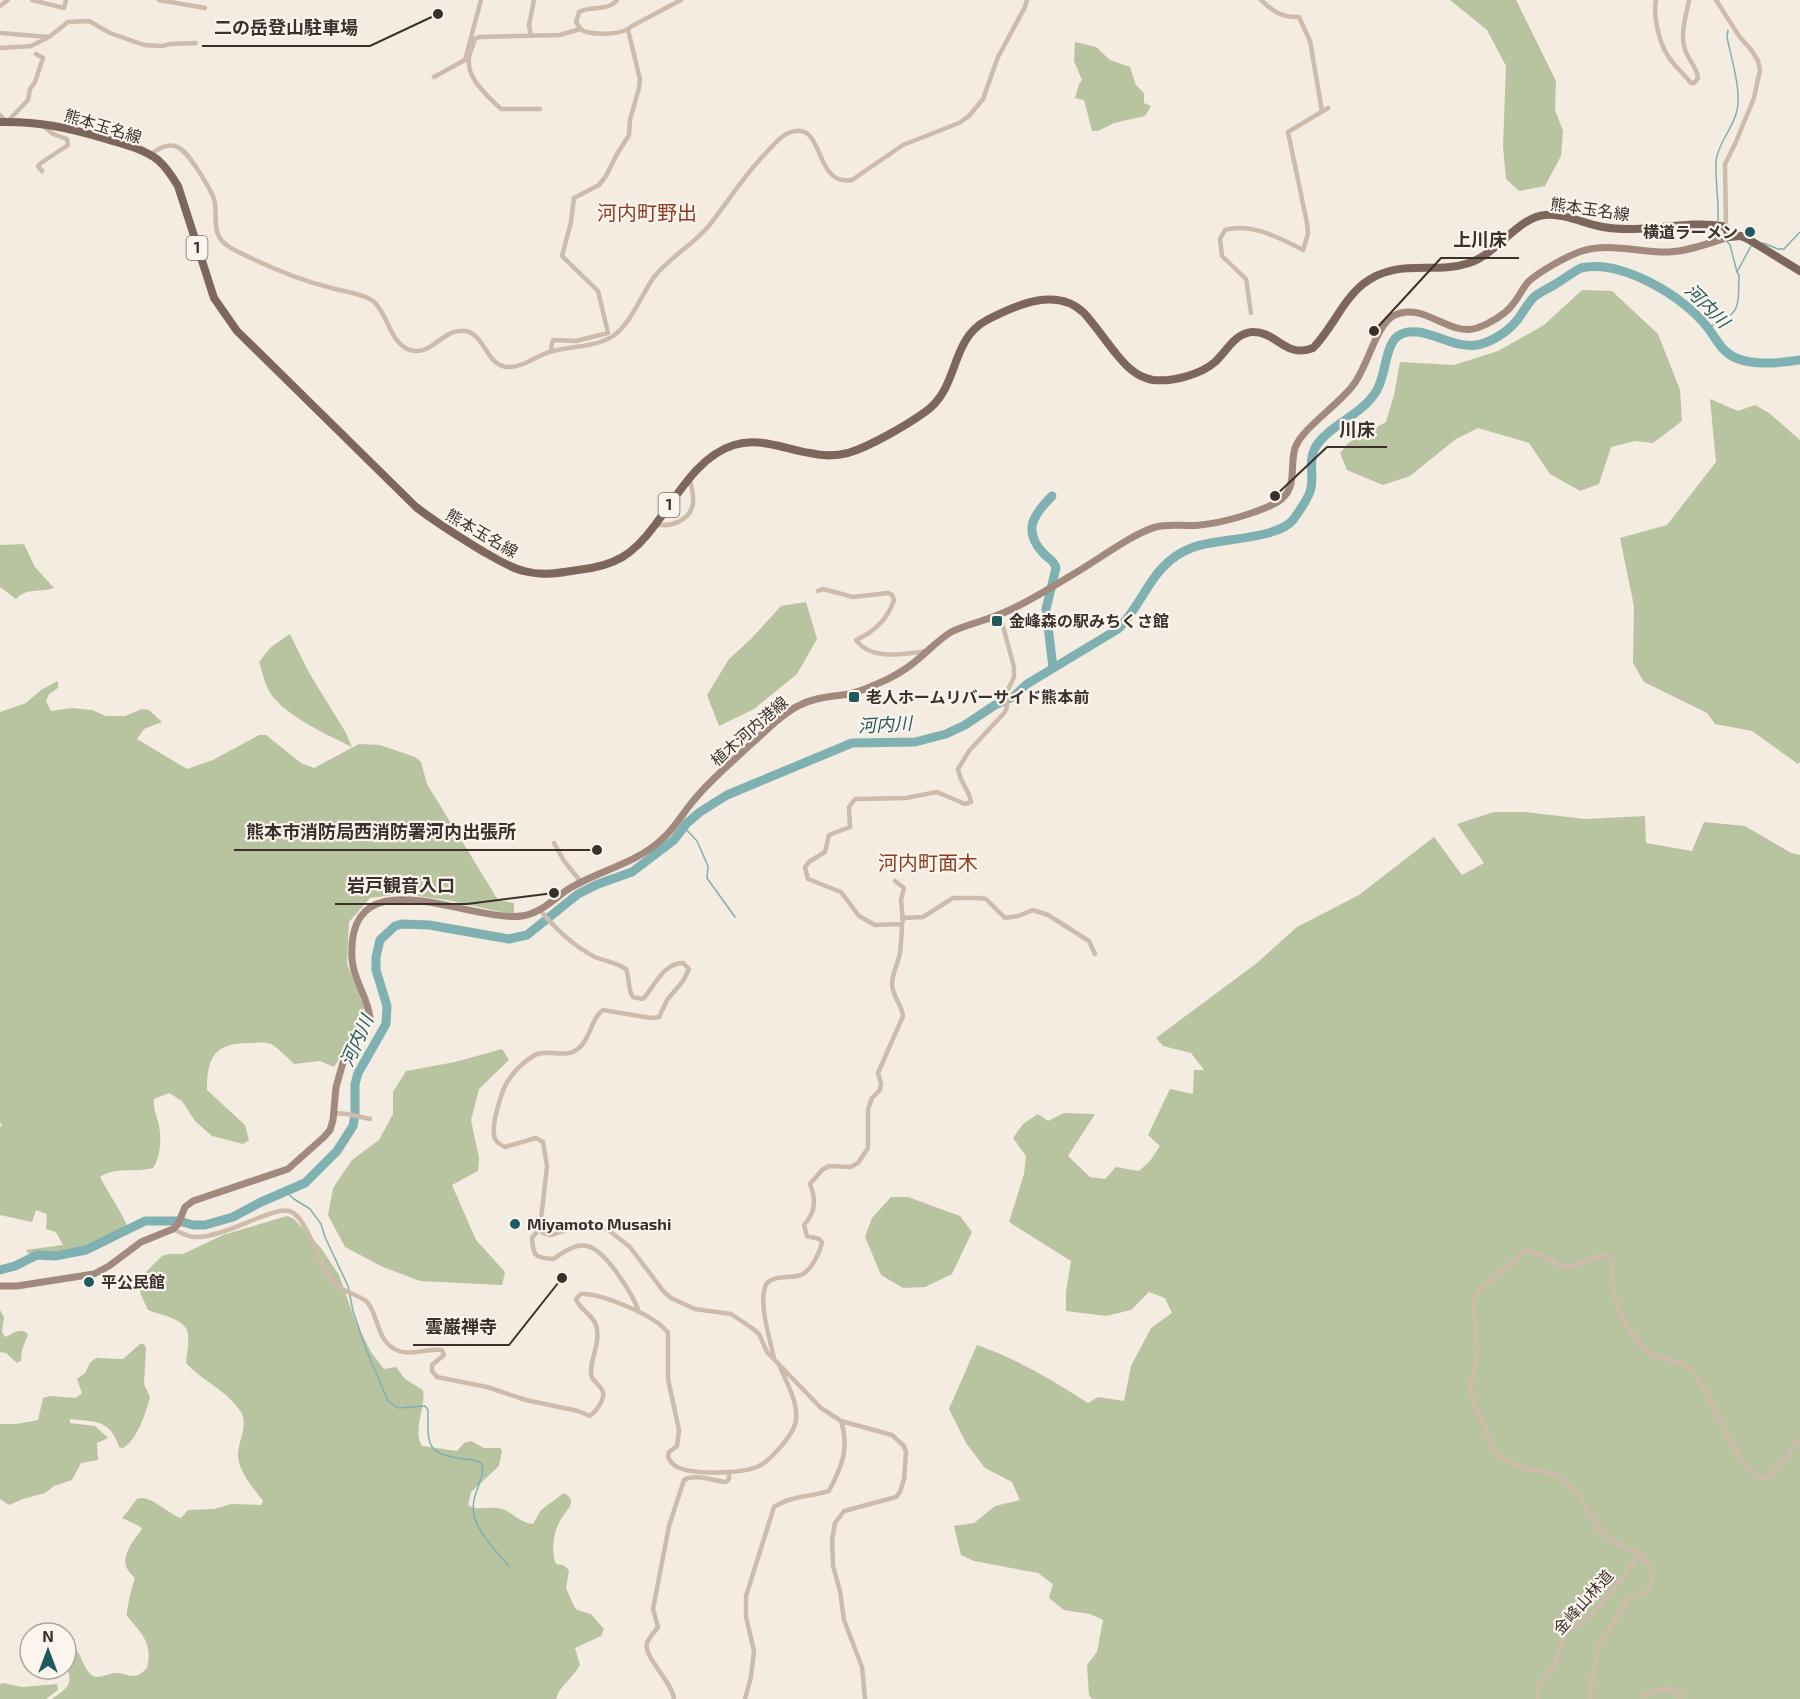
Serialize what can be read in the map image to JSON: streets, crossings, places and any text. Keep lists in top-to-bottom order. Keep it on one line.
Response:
{"streets":{"main road":["熊本玉名線","1","植木河内港線"],"street":["金峰山林道"]},"crossings":[["熊本玉名線","植木河内港線"]],"districts":["河内町野出","河内町面木"],"water":["河内川"],"places":{"other":["二の岳登山駐車場","横道ラーメン","上川床","川床","熊本市消防局西消防署河内出張所","岩戸観音入口","Miyamoto Musashi","雲巌禅寺","平公民館"],"transit":["金峰森の駅みちくさ館","老人ホームリバーサイド熊本前"]},"north":"top"}
